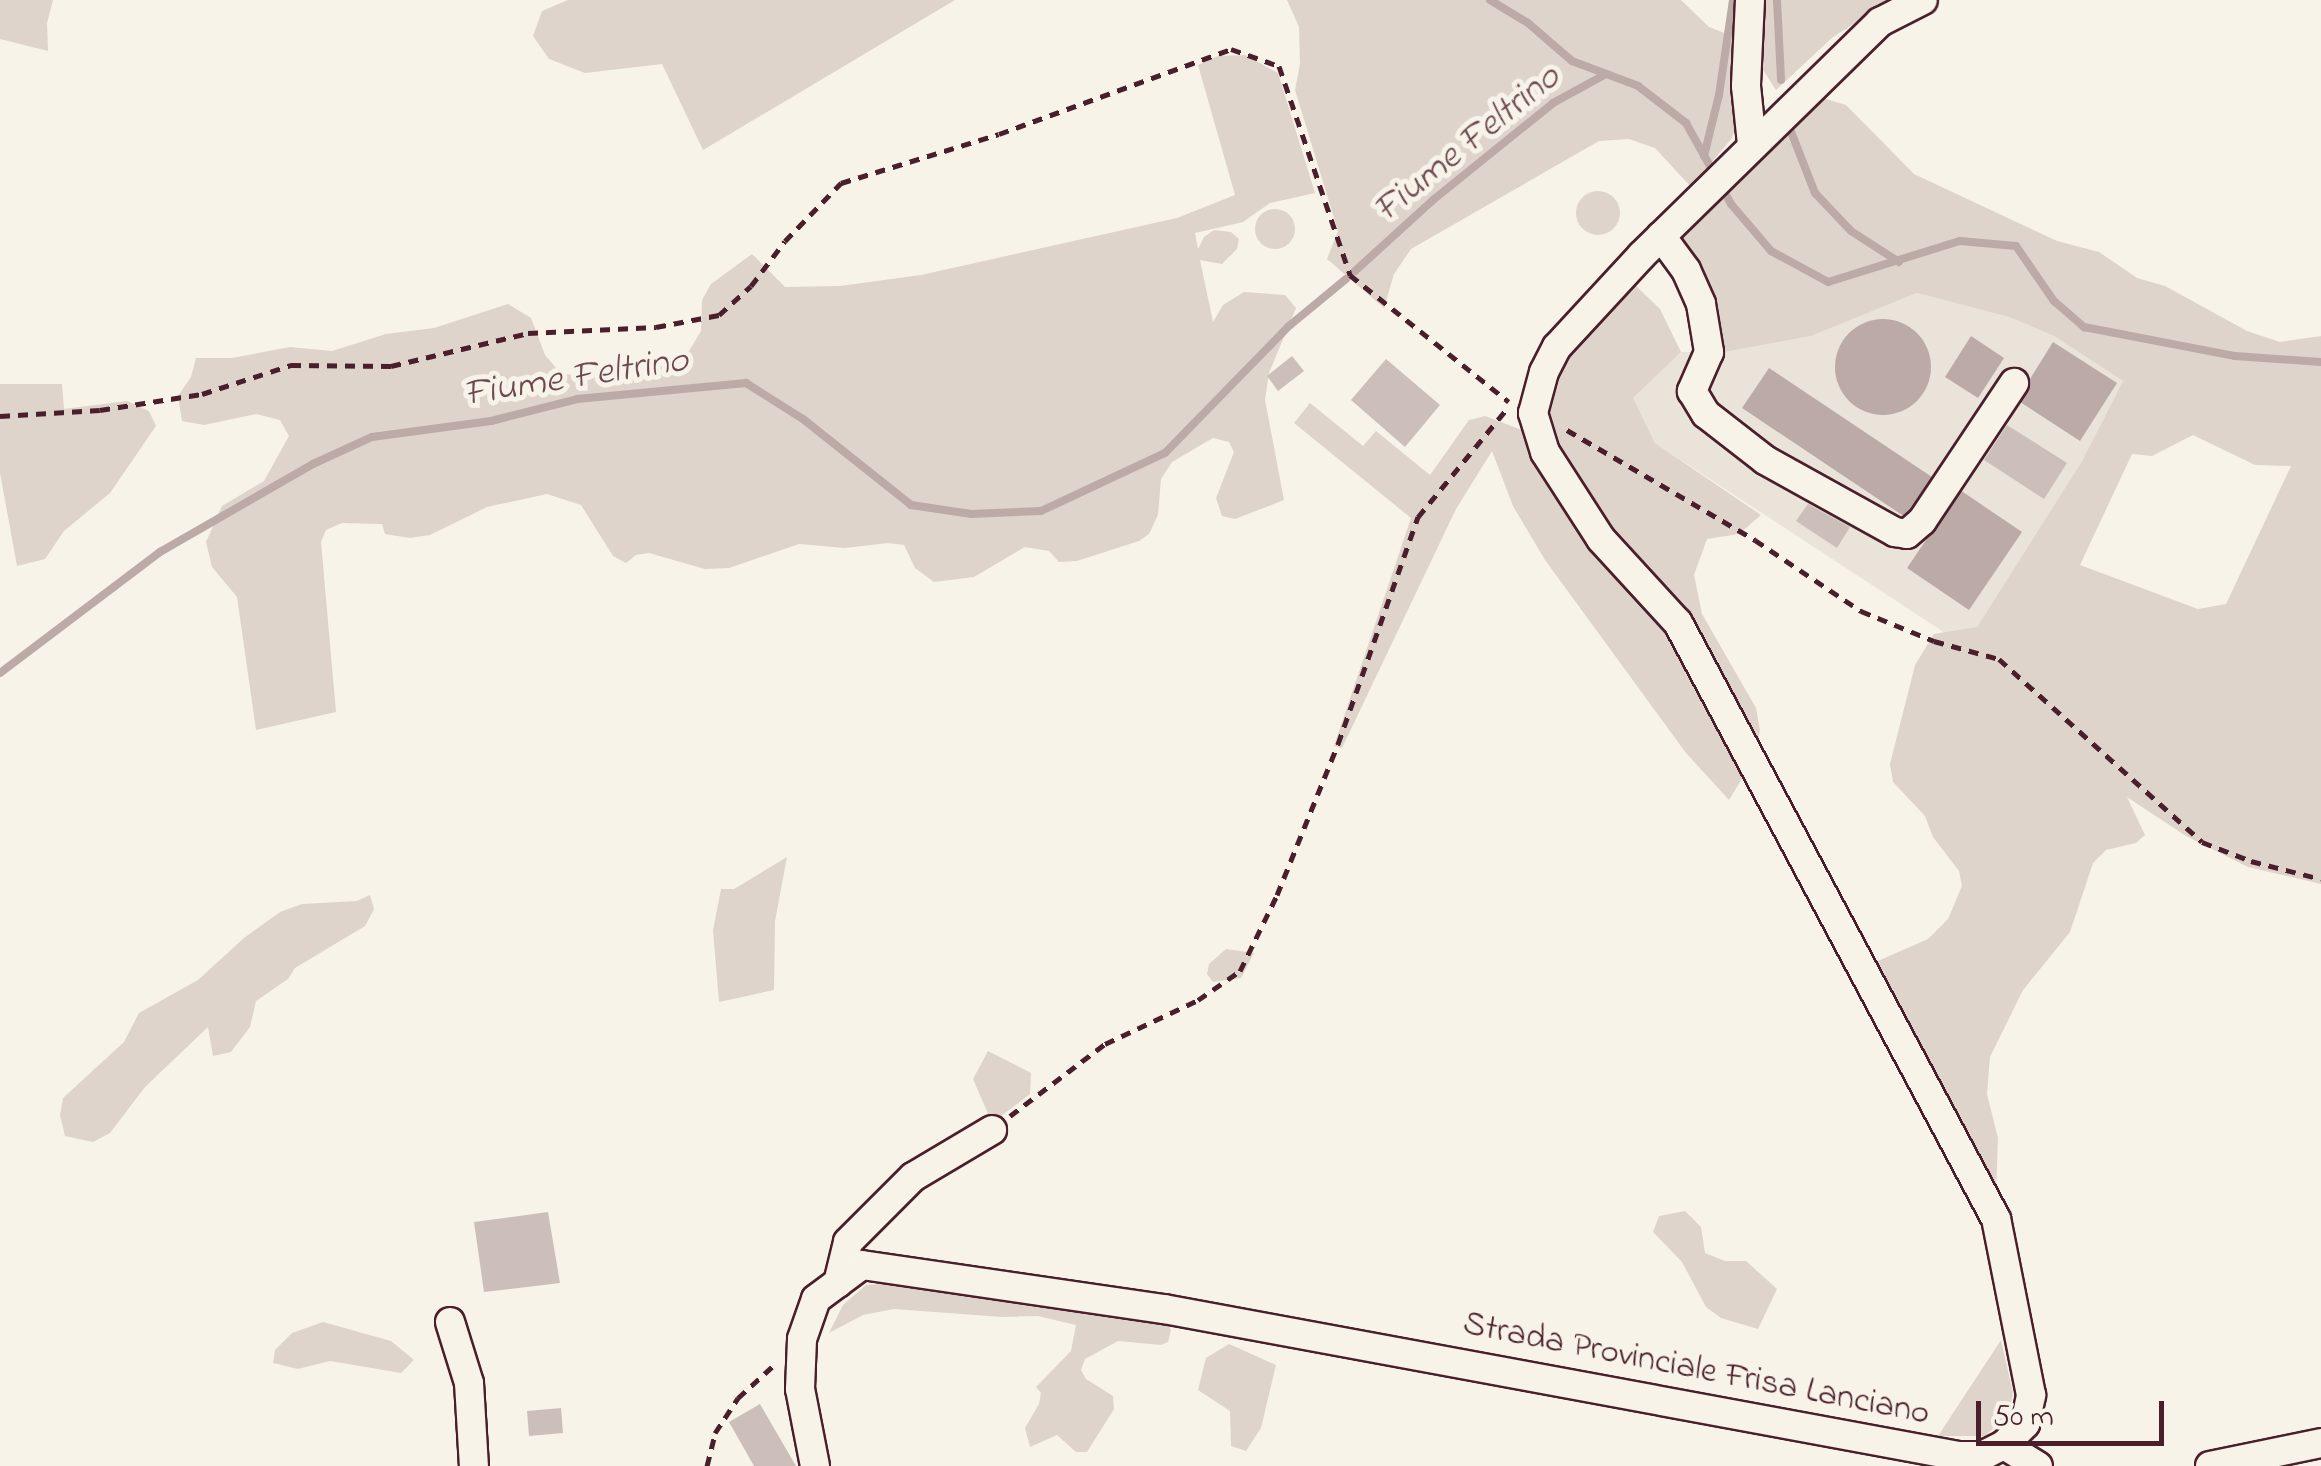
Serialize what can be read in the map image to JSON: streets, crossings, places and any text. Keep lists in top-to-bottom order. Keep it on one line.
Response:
{"streets":{"street":["Strada Provinciale Frisa Lanciano"]},"water":["Fiume Feltrino"],"scale_bar":"50 m"}
